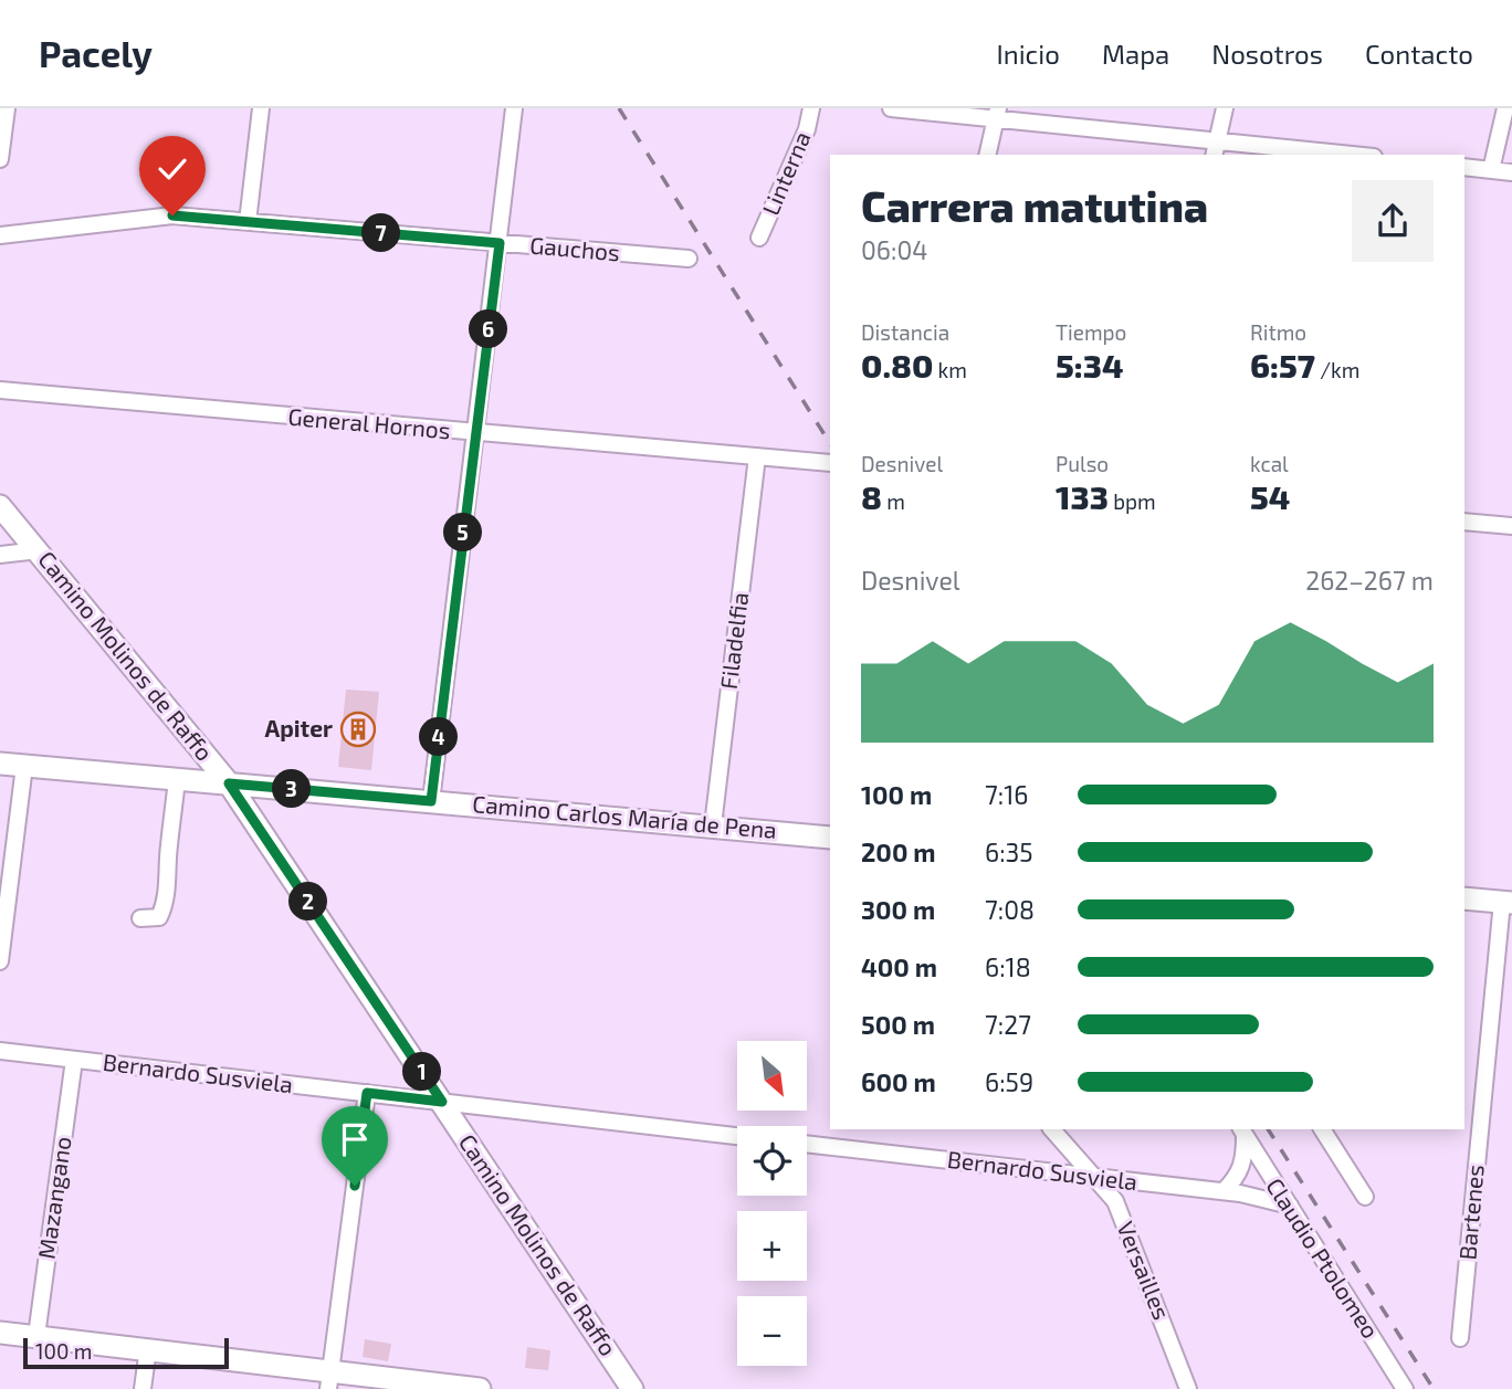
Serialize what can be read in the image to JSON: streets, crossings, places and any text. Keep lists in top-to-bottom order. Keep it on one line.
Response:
{"streets":{"street":["Linterna","Gauchos","General Hornos","Filadelfia","Camino Molinos de Raffo","Camino Carlos María de Pena","Bernardo Susviela","Mazangano","Bartenes","Claudio Ptolomeo","Versailles"]},"crossings":[["General Hornos","Filadelfia"],["Filadelfia","Camino Carlos María de Pena"],["Camino Molinos de Raffo","Camino Carlos María de Pena"],["Camino Molinos de Raffo","Bernardo Susviela"],["Bernardo Susviela","Mazangano"],["Bernardo Susviela","Claudio Ptolomeo"],["Bernardo Susviela","Versailles"]],"places":{"building":["Apiter"]},"scale_bar":"100 m","north":"bottom right","page":{"header":"Pacely","nav":["Inicio","Mapa","Nosotros","Contacto"],"heading":["Carrera matutina","06:04"],"pins":["7","6","5","4","3","2","1"],"stats":[["Distancia","0.80 km"],["Tiempo","5:34"],["Ritmo","6:57 /km"],["Desnivel","8 m"],["Pulso","133 bpm"],["kcal","54"]],"chart":["Desnivel","262–267 m"],"list":[{"name":"100 m","note":"7:16"},{"name":"200 m","note":"6:35"},{"name":"300 m","note":"7:08"},{"name":"400 m","note":"6:18"},{"name":"500 m","note":"7:27"},{"name":"600 m","note":"6:59"}],"map_buttons":["+","−"],"scale":"100 m"}}
